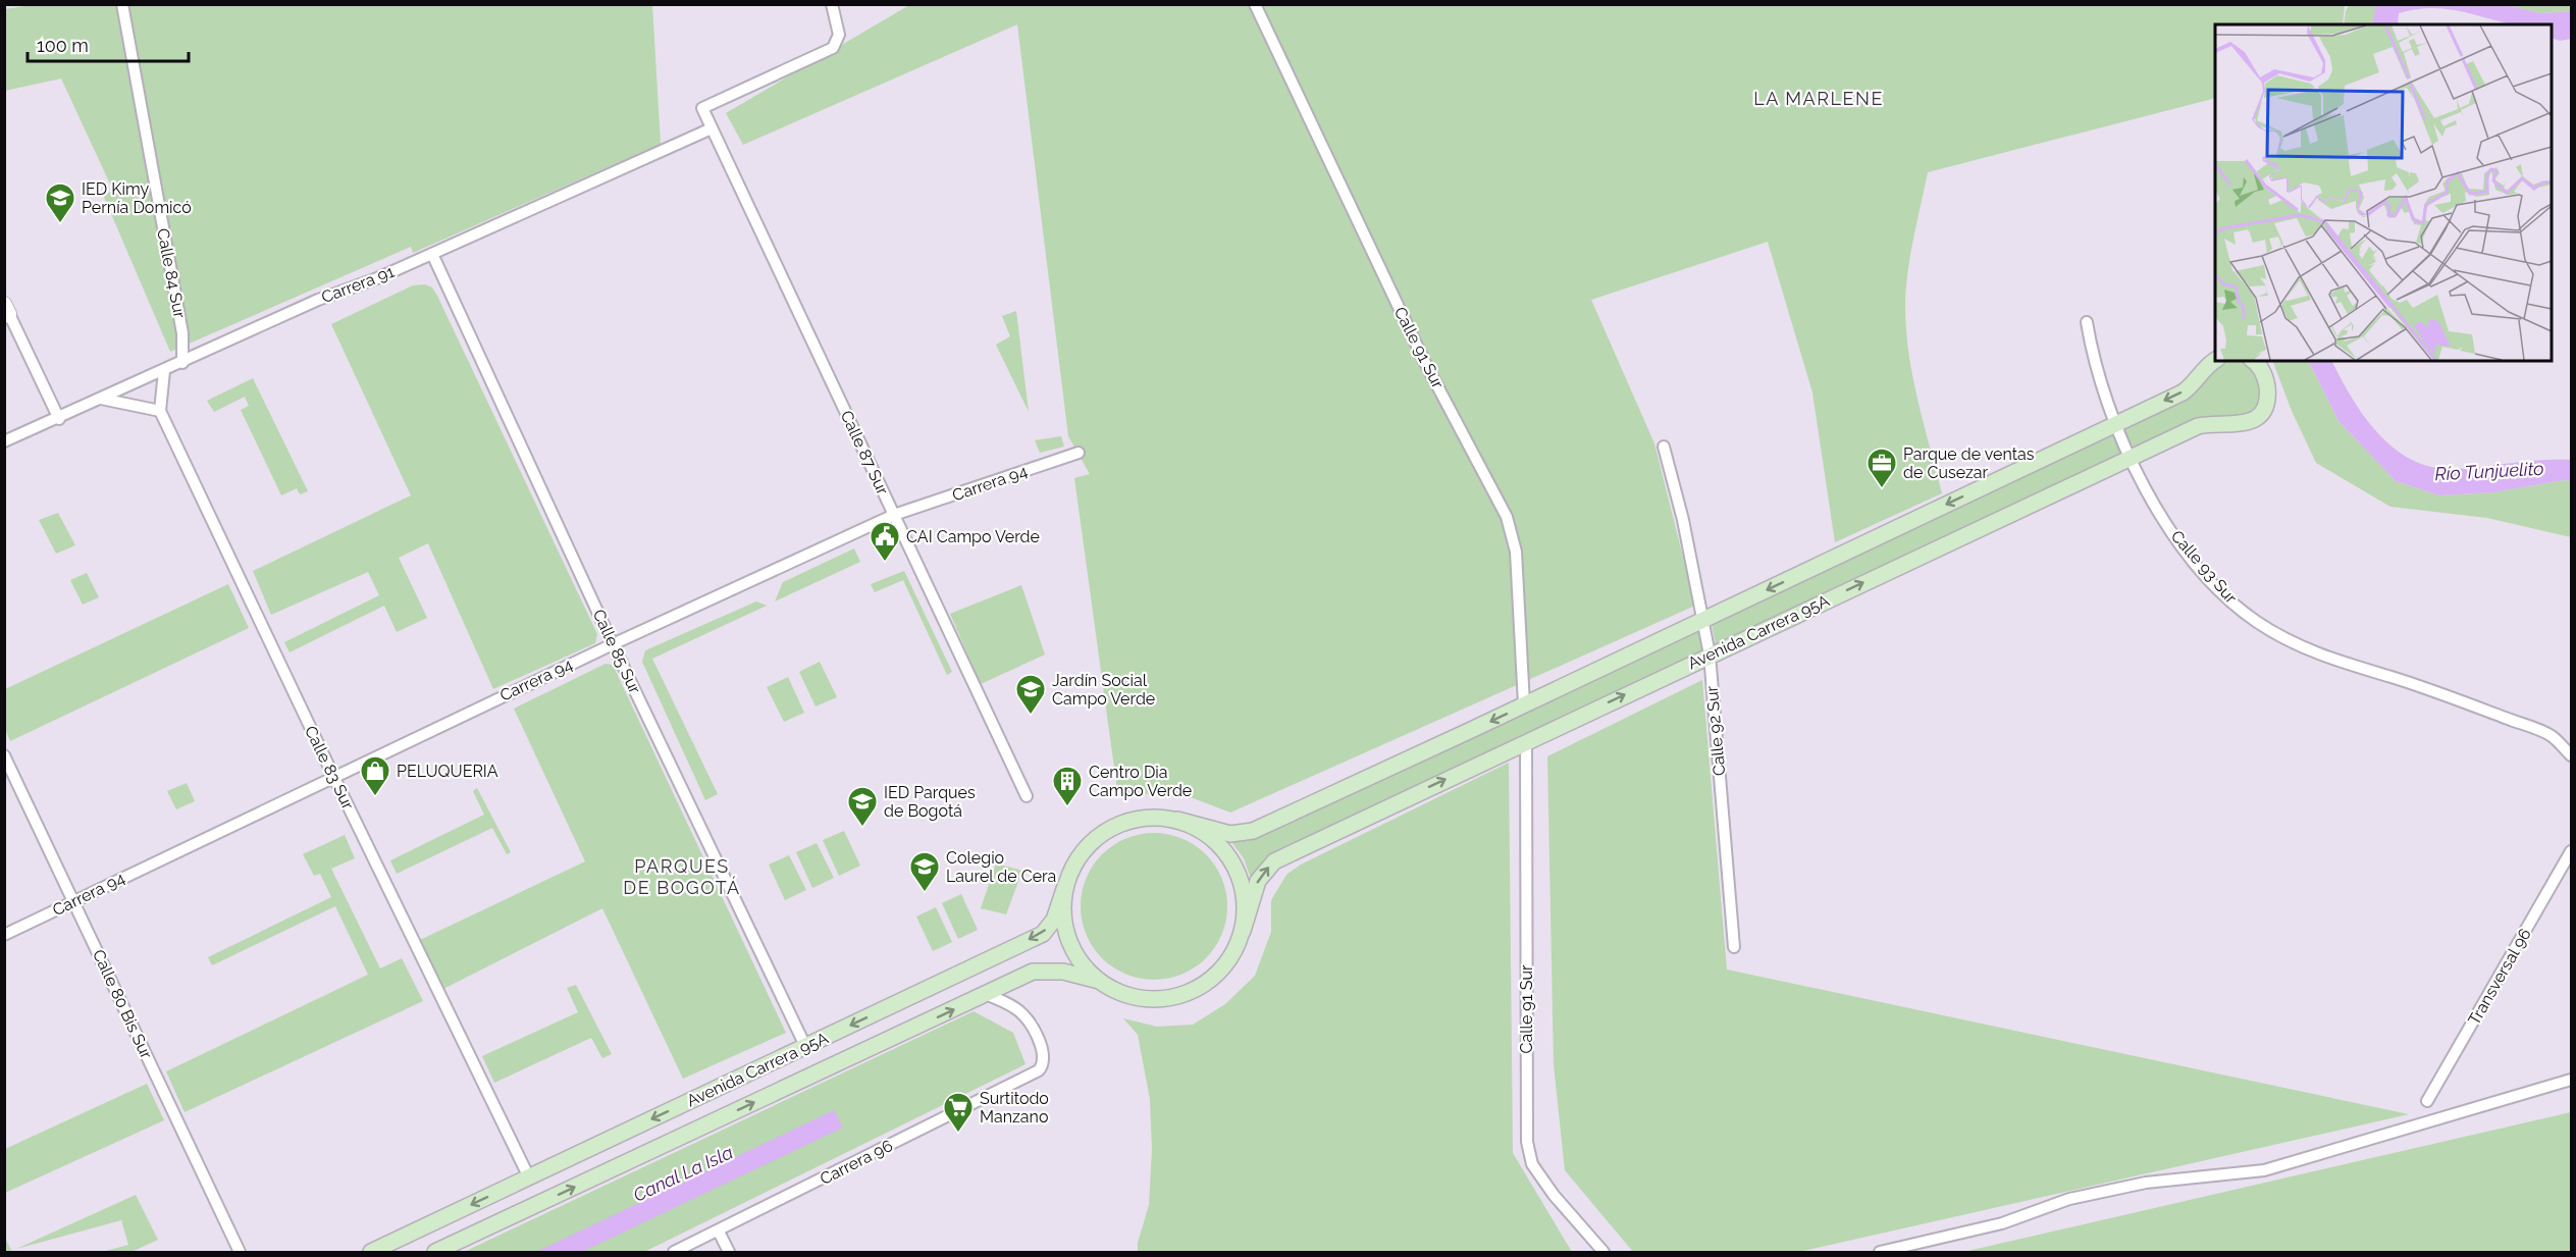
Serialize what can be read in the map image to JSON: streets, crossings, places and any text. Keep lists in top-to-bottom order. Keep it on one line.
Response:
{"streets":{"main road":["Avenida Carrera 95A"],"street":["Calle 84 Sur","Carrera 91","Calle 91 Sur","Calle 87 Sur","Carrera 94","Calle 93 Sur","Calle 85 Sur","Calle 92 Sur","Calle 83 Sur","Transversal 96","Calle 80 Bis Sur","Carrera 96"]},"crossings":[["Calle 84 Sur","Carrera 91"],["Carrera 91","Calle 87 Sur"],["Carrera 91","Calle 85 Sur"],["Calle 91 Sur","Avenida Carrera 95A"],["Calle 87 Sur","Carrera 94"],["Carrera 94","Calle 85 Sur"],["Carrera 94","Calle 83 Sur"],["Carrera 94","Calle 80 Bis Sur"],["Calle 93 Sur","Avenida Carrera 95A"],["Avenida Carrera 95A","Calle 85 Sur"],["Avenida Carrera 95A","Calle 92 Sur"],["Avenida Carrera 95A","Calle 83 Sur"],["Avenida Carrera 95A","Carrera 96"]],"districts":["LA MARLENE","PARQUES DE BOGOTÁ"],"water":["Río Tunjuelito","Canal La Isla"],"places":{"school or university":["IED Kimy Pernía Domicó","Jardín Social Campo Verde","IED Parques de Bogotá","Colegio Laurel de Cera"],"office":["Parque de ventas de Cusezar"],"public building":["CAI Campo Verde"],"shop":["PELUQUERIA"],"building":["Centro Dia Campo Verde"],"supermarket":["Surtitodo Manzano"]},"scale_bar":"100 m"}
